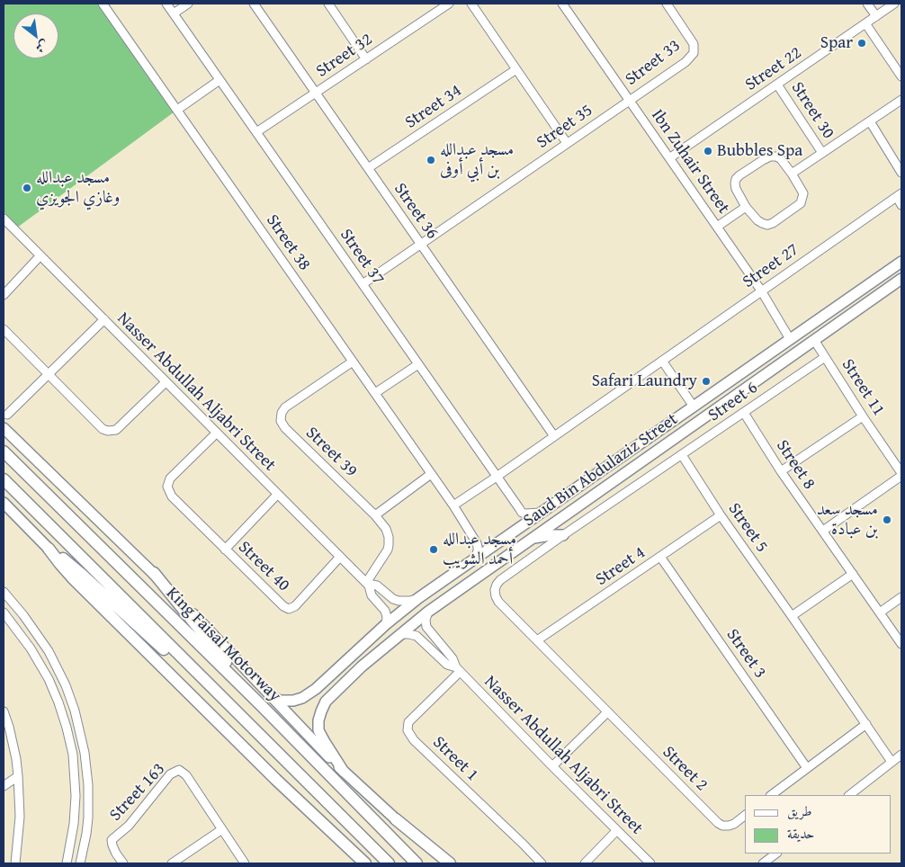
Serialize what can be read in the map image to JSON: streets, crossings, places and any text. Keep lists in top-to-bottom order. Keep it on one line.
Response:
{"streets":{"highway":["King Faisal Motorway"],"main road":["Saud Bin Abdulaziz Street"],"street":["Street 32","Street 33","Street 22","Street 34","Street 30","Street 35","Ibn Zuhair Street","Street 36","Street 38","Street 37","Street 27","Street 11","Nasser Abdullah Aljabri Street","Street 6","Street 39","Street 8","Street 5","Street 40","Street 4","Street 3","Street 1","Street 2","Street 163"]},"crossings":[["Street 32","Street 36"],["Street 32","Street 37"],["Street 33","Street 35"],["Street 33","Ibn Zuhair Street"],["Street 22","Street 30"],["Street 22","Ibn Zuhair Street"],["Street 34","Street 36"],["Street 35","Ibn Zuhair Street"],["Street 35","Street 36"],["Street 35","Street 37"],["Ibn Zuhair Street","Street 27"],["Ibn Zuhair Street","Saud Bin Abdulaziz Street"],["Street 36","Street 27"],["Street 38","Street 27"],["Street 38","Street 39"],["Street 38","Saud Bin Abdulaziz Street"],["Street 37","Street 27"],["Street 37","Saud Bin Abdulaziz Street"],["Street 11","Street 6"],["Street 11","Saud Bin Abdulaziz Street"],["Nasser Abdullah Aljabri Street","Street 39"],["Nasser Abdullah Aljabri Street","Saud Bin Abdulaziz Street"],["Nasser Abdullah Aljabri Street","Street 40"],["Nasser Abdullah Aljabri Street","Street 1"],["Street 6","Street 8"],["Street 6","Street 5"],["Street 6","Street 2"],["Saud Bin Abdulaziz Street","King Faisal Motorway"],["Street 5","Street 4"],["Street 4","Street 3"],["Street 4","Street 2"]],"places":["Spar","Bubbles Spa","مسجد عبدالله بن أبي أوفى","مسجد عبدالله وغازي الجويزي","Safari Laundry","مسجد سعد بن عبادة","مسجد عبدالله أحمد الشويب"],"legend":["طريق","حديقة"],"north":"bottom right"}
